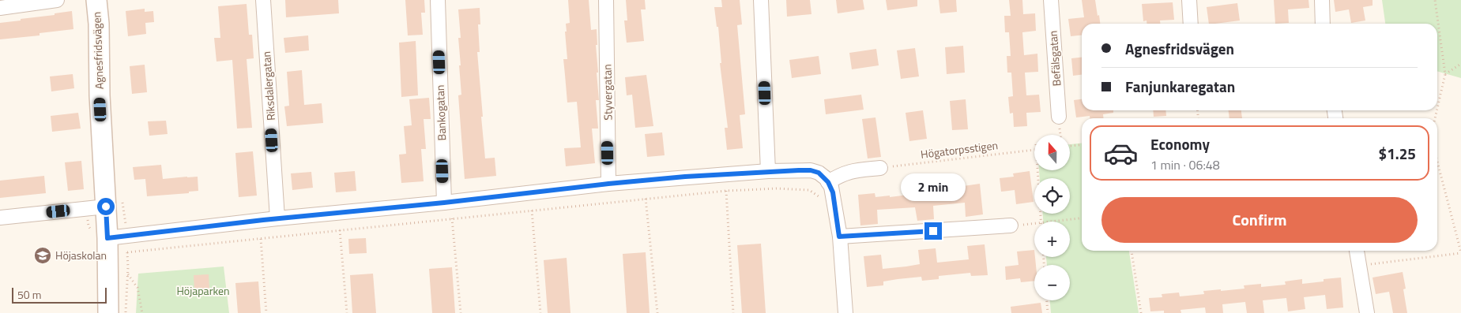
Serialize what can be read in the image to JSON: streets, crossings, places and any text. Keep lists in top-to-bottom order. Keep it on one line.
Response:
{"streets":{"street":["Agnesfridsvägen","Befälsgatan","Riksdalergatan","Styvergatan","Bankogatan"],"path":["Högatorpsstigen"]},"parks":["Höjaparken"],"places":{"school or university":["Höjaskolan"]},"scale_bar":"50 m","north":"top","page":{"banner":["Agnesfridsvägen","Fanjunkaregatan"],"list":[{"name":"Economy","note":"1 min · 06:48","value":"$1.25"}],"map_buttons":["+","−"],"bubble":"2 min","buttons":"Confirm","scale":"50 m"}}
